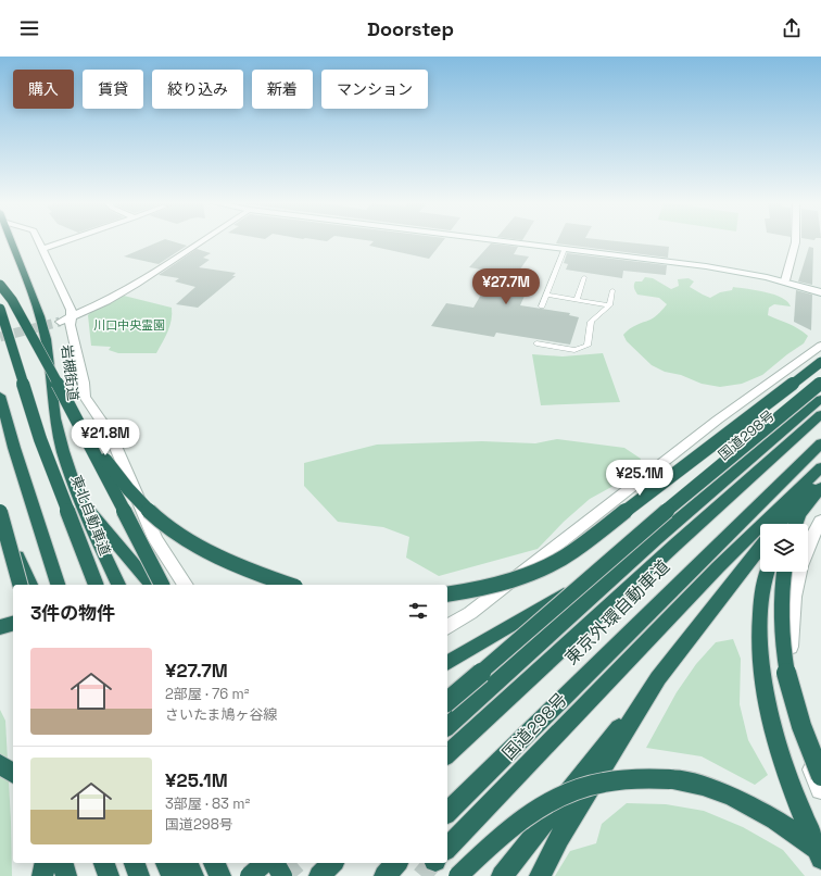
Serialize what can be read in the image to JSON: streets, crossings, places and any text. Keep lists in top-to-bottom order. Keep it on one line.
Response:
{"streets":{"highway":["岩槻街道","国道298号","東北自動車道","東京外環自動車道"]},"parks":["川口中央霊園"],"page":{"header":"Doorstep","chip":["購入","賃貸","絞り込み","新着","マンション"],"price":["¥27.7M","¥21.8M","¥25.1M"],"heading":"3件の物件","list":[{"name":"¥27.7M","note":"2部屋 · 76 m² · さいたま鳩ヶ谷線"},{"name":"¥25.1M","note":"3部屋 · 83 m² · 国道298号"}]}}
